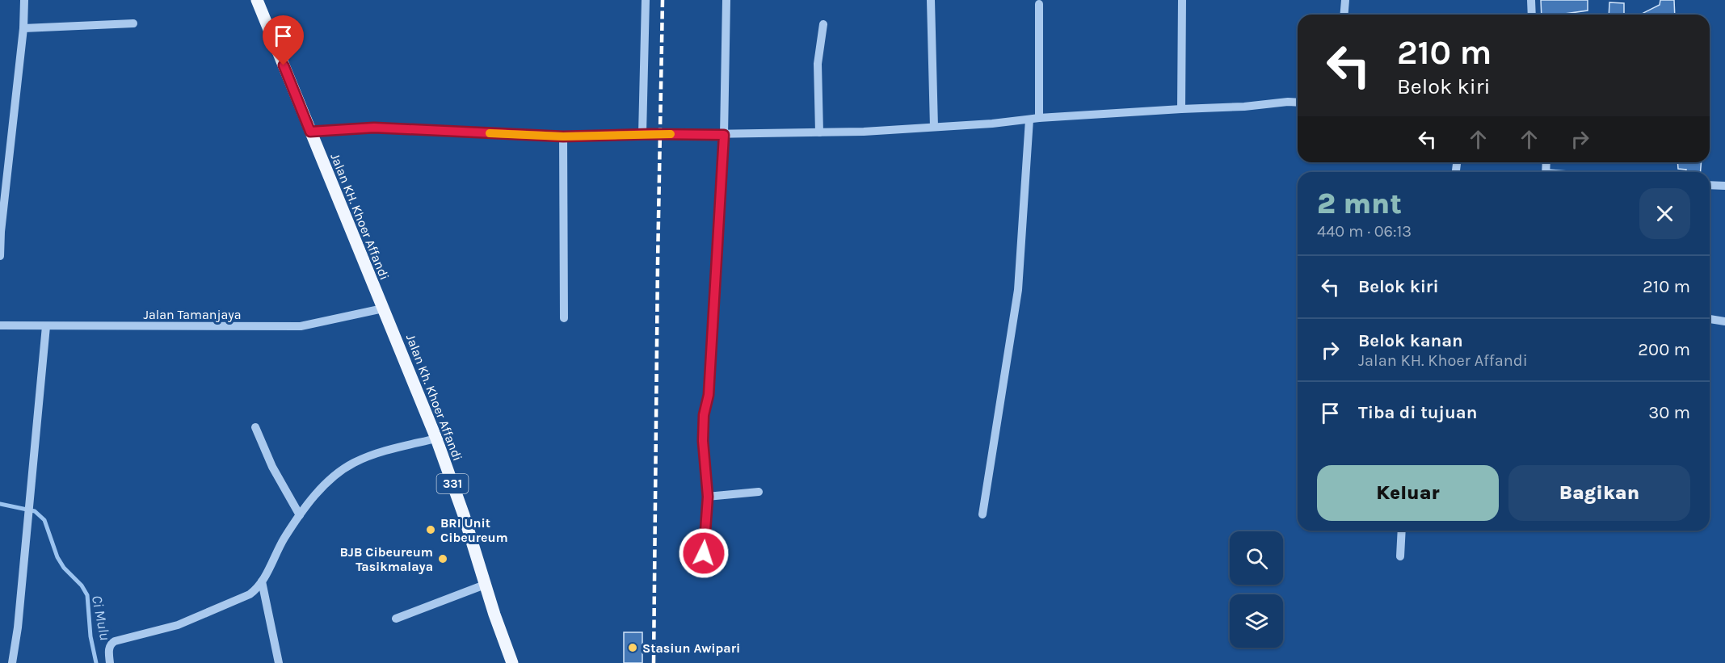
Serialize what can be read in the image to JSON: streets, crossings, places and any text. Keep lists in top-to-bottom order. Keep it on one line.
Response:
{"streets":{"main road":["Jalan KH. Khoer Affandi","Jalan Kh. Khoer Affandi","331"],"street":["Jalan Tamanjaya"]},"crossings":[["Jalan KH. Khoer Affandi","Jalan Tamanjaya"],["Jalan KH. Khoer Affandi","Jalan Kh. Khoer Affandi"],["Jalan Tamanjaya","Jalan Kh. Khoer Affandi"]],"water":["Ci Mulu"],"places":["BRI Unit Cibeureum","BJB Cibeureum Tasikmalaya","Stasiun Awipari"],"page":{"turn":["210 m","Belok kiri"],"heading":["2 mnt","440 m · 06:13"],"list":[{"name":"Belok kiri","value":"210 m"},{"name":"Belok kanan","note":"Jalan KH. Khoer Affandi","value":"200 m"},{"name":"Tiba di tujuan","value":"30 m"}],"buttons":["Keluar","Bagikan"]}}
